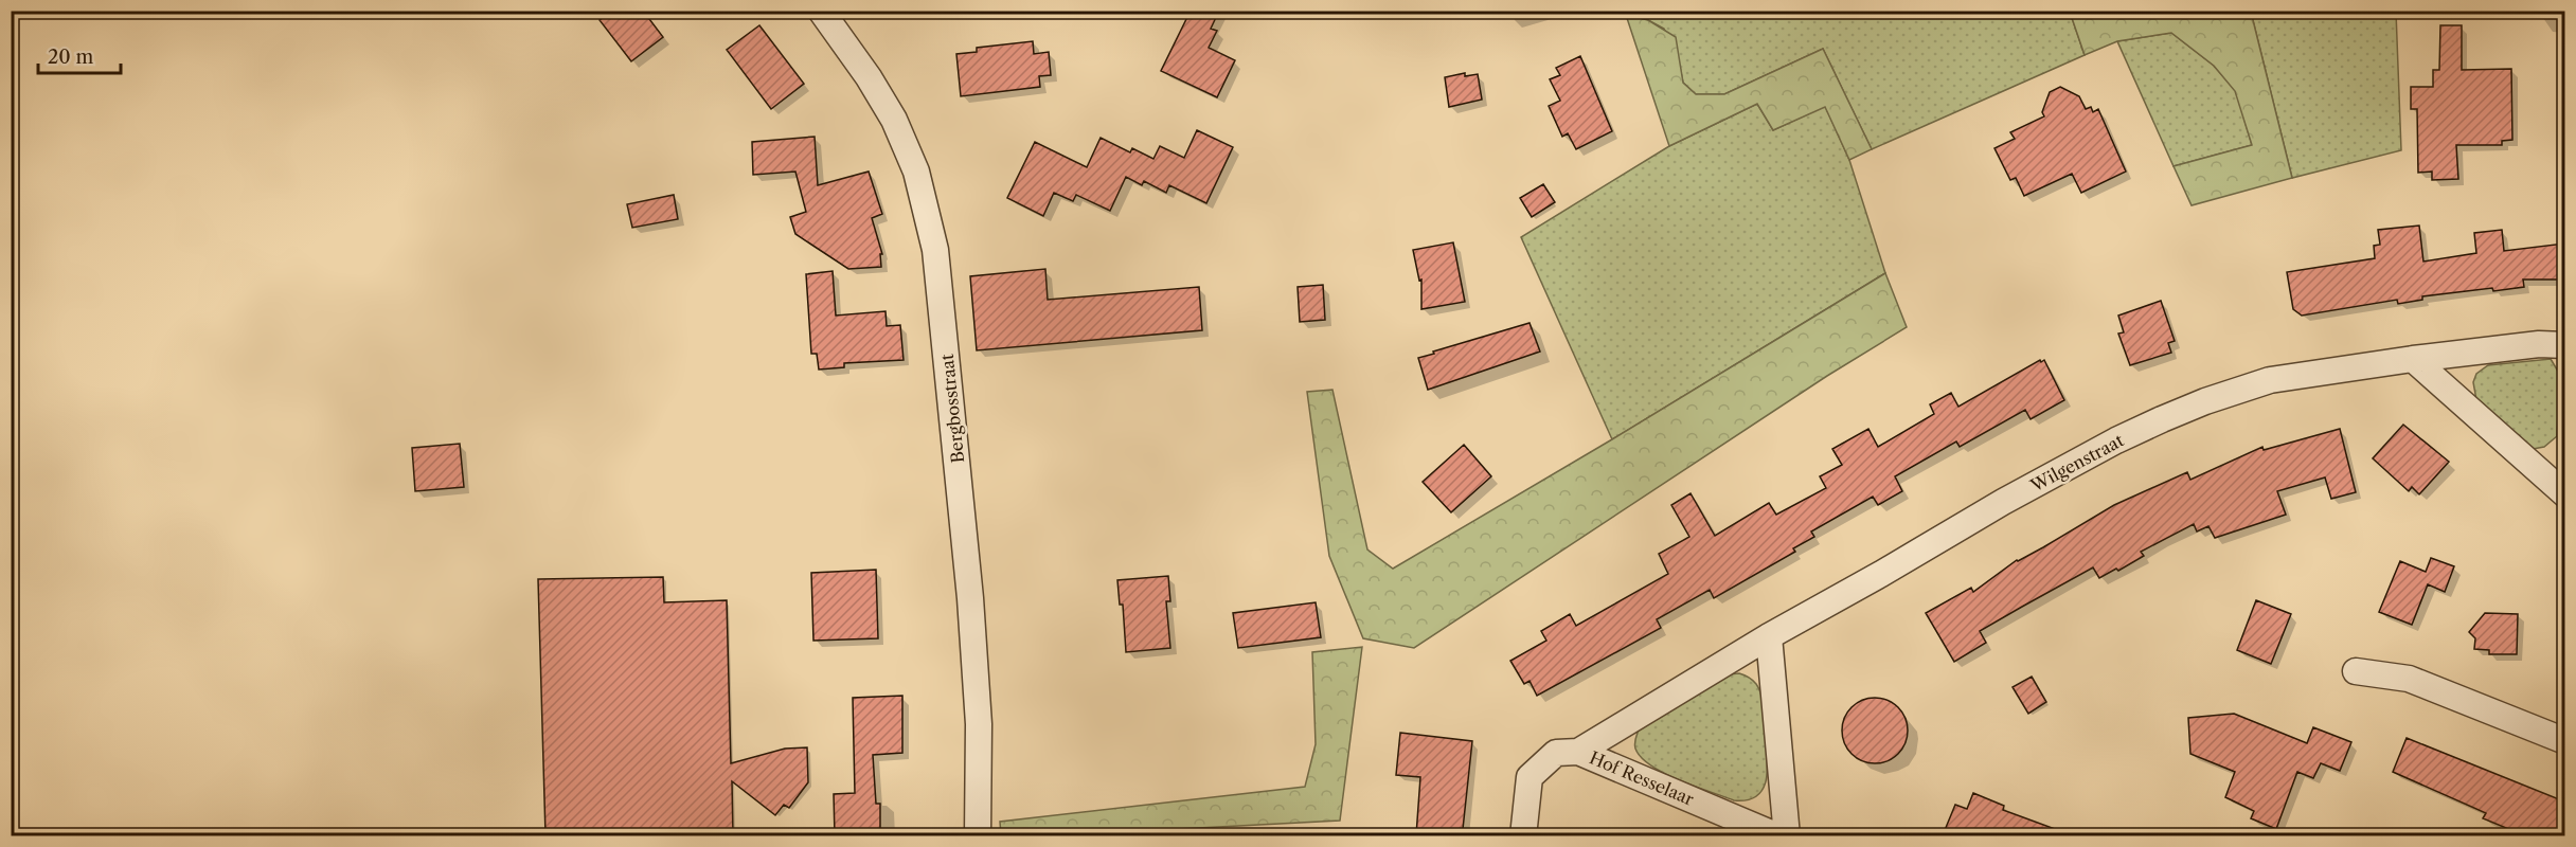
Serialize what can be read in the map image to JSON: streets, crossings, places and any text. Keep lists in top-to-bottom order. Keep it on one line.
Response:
{"streets":{"street":["Bergbosstraat","Wilgenstraat","Hof Resselaar"]},"crossings":[["Wilgenstraat","Hof Resselaar"]],"scale_bar":"20 m"}
